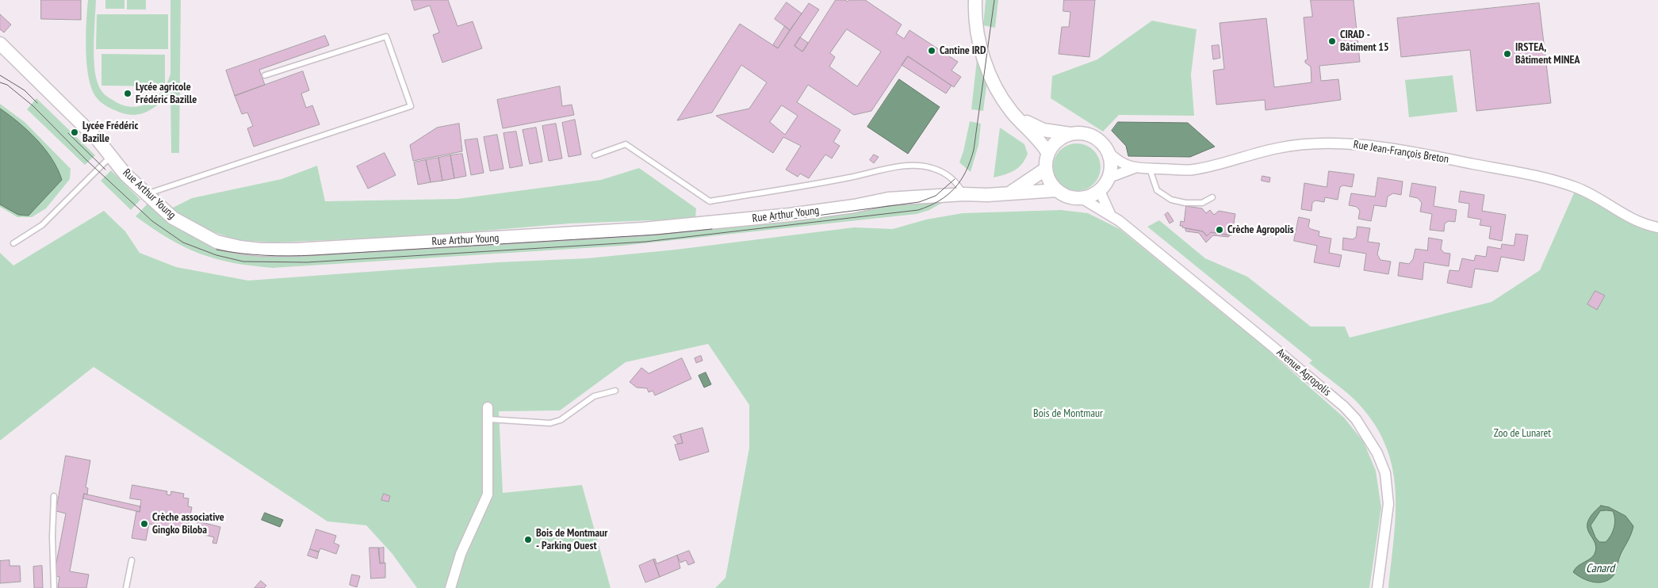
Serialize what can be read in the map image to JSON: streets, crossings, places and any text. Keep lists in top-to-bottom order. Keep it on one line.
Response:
{"streets":{"street":["Rue Jean-François Breton","Rue Arthur Young","Avenue Agropolis"]},"crossings":[["Rue Jean-François Breton","Rue Arthur Young"],["Rue Jean-François Breton","Avenue Agropolis"],["Rue Arthur Young","Avenue Agropolis"]],"water":["Canard"],"parks":["Bois de Montmaur","Zoo de Lunaret"],"places":["CIRAD - Bâtiment 15","Cantine IRD","IRSTEA, Bâtiment MINEA","Lycée agricole Frédéric Bazille","Lycée Frédéric Bazille","Crèche Agropolis","Crèche associative Gingko Biloba","Bois de Montmaur - Parking Ouest"]}
